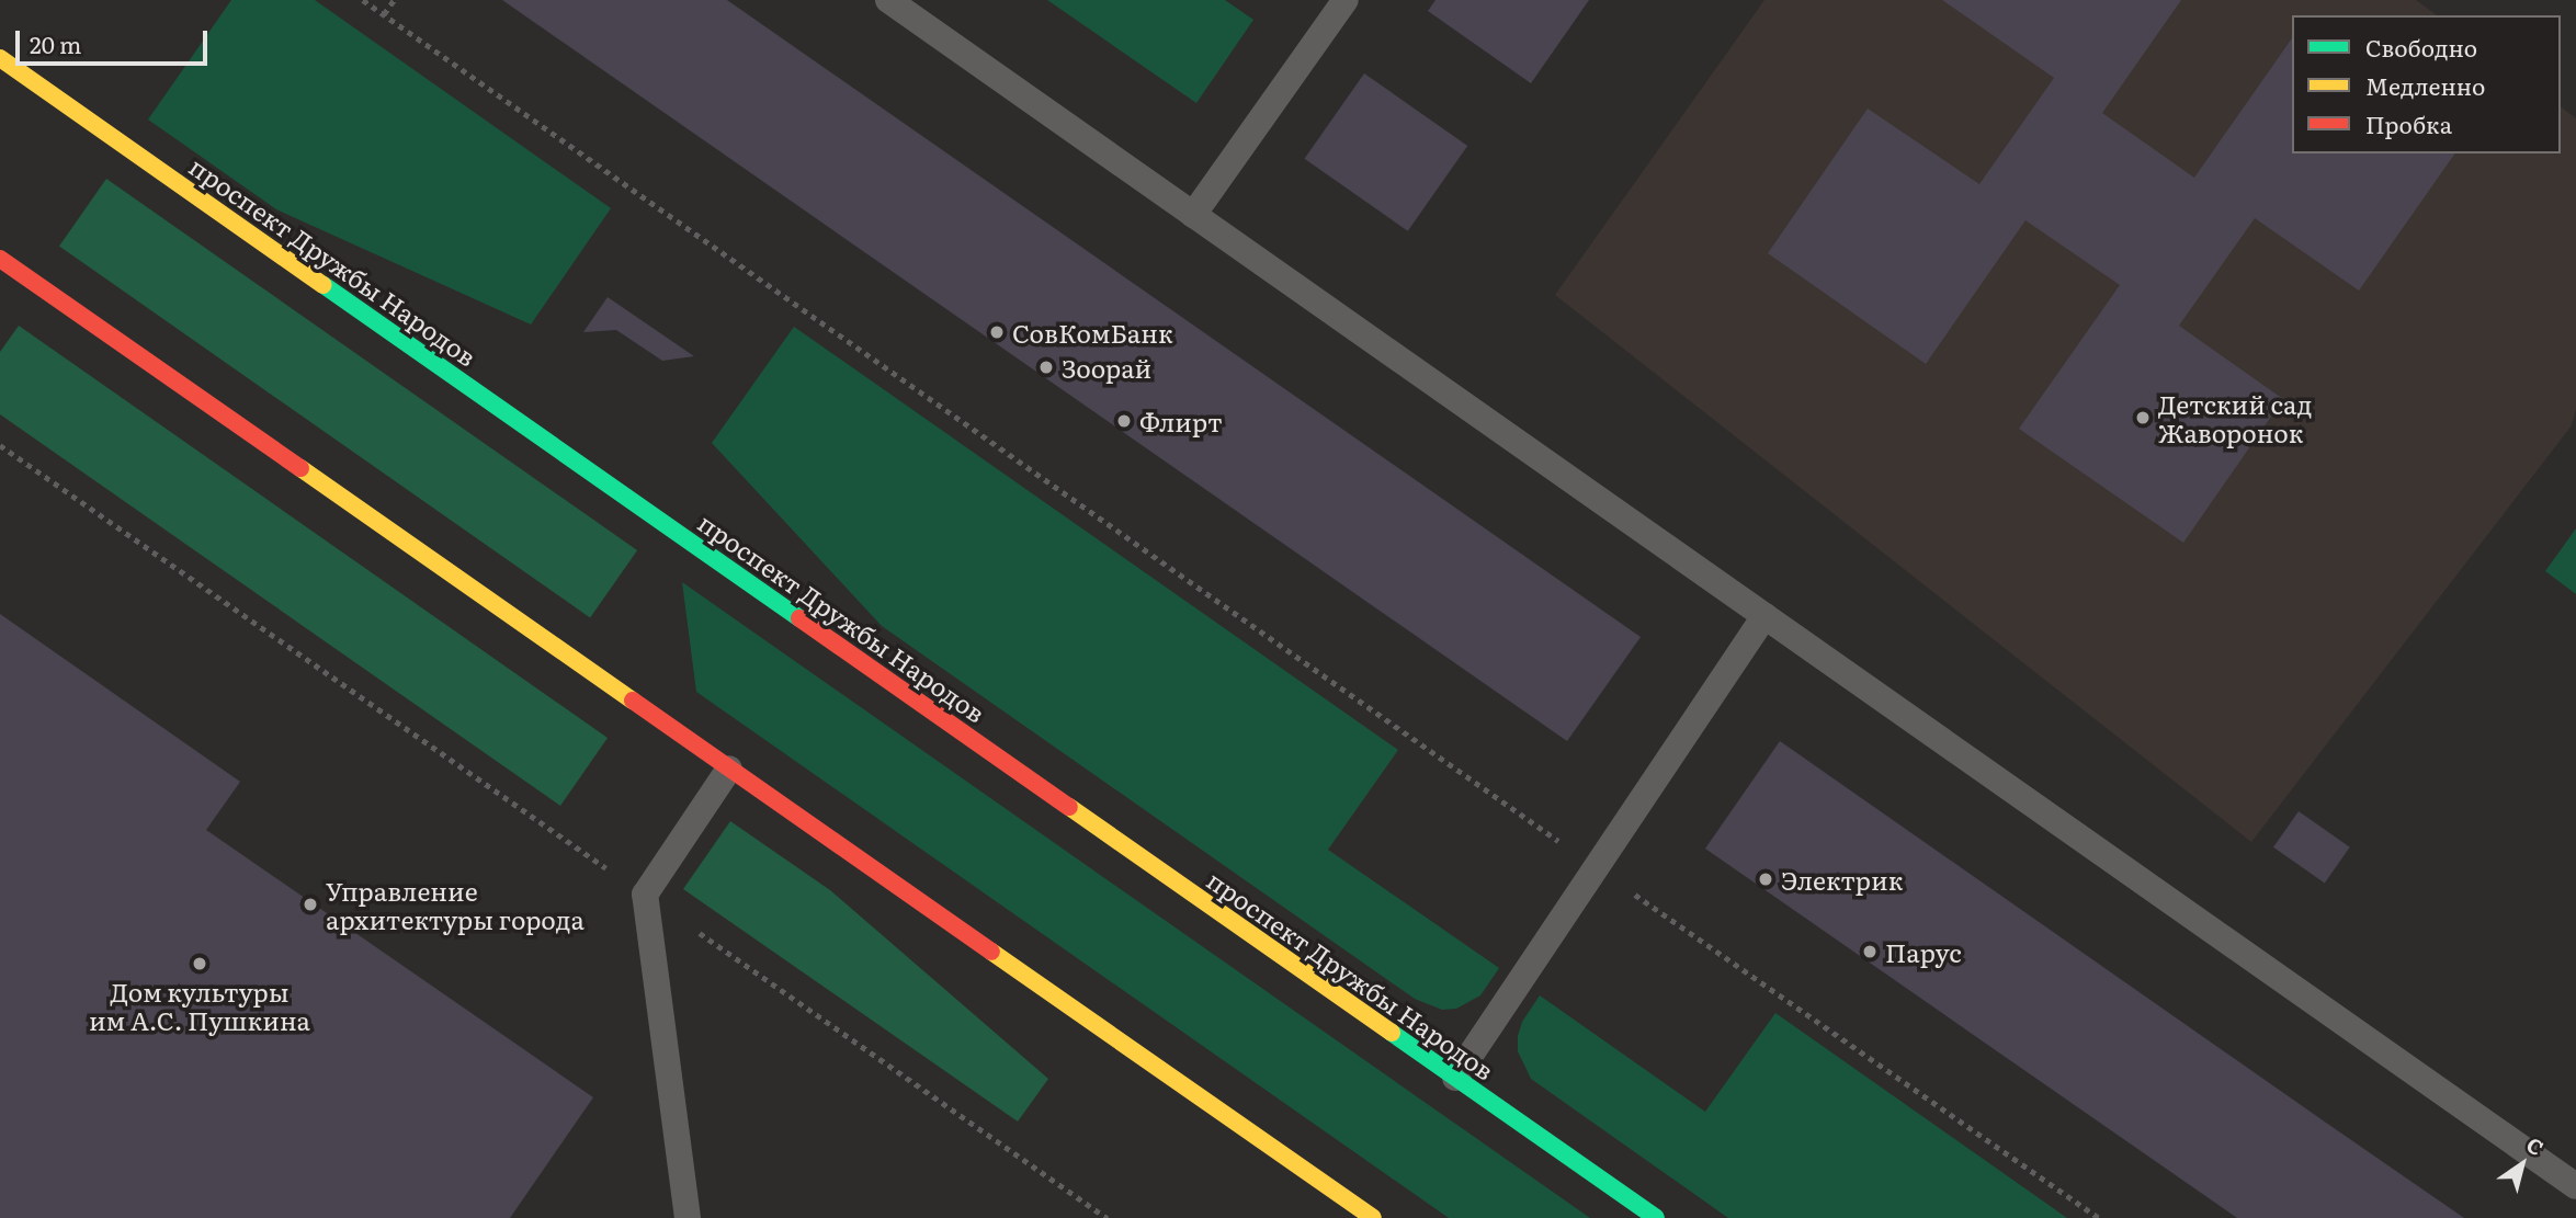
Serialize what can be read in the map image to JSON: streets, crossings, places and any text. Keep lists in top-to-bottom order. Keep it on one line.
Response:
{"streets":{"street":["проспект Дружбы Народов"]},"places":["СовКомБанк","Зоорай","Детский сад Жаворонок","Флирт","Электрик","Управление архитектуры города","Парус","Дом культуры им А.С. Пушкина"],"legend":["Свободно","Медленно","Пробка"],"scale_bar":"20 m","north":"top right"}
